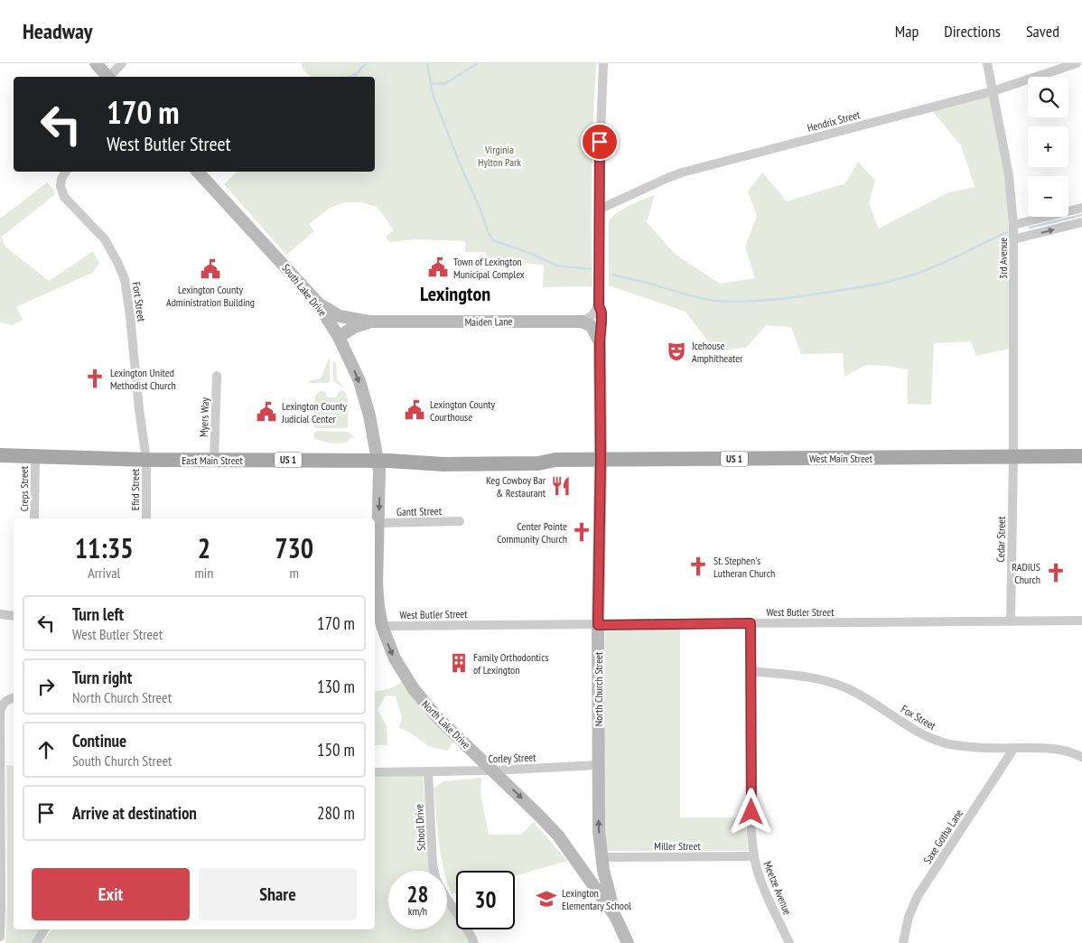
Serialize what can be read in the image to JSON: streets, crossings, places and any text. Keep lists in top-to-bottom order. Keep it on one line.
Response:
{"streets":{"main road":["South Lake Drive","Maiden Lane","West Main Street","US 1","East Main Street","North Church Street","North Lake Drive"],"street":["Hendrix Street","3rd Avenue","Fort Street","Myers Way","Creps Street","Efird Street","Gantt Street","Cedar Street","West Butler Street","Fox Street","Corley Street","School Drive","Saxe Gotha Lane","Miller Street","Meetze Avenue"]},"crossings":[["Hendrix Street","3rd Avenue"],["3rd Avenue","West Main Street"],["3rd Avenue","Cedar Street"],["South Lake Drive","Maiden Lane"],["South Lake Drive","East Main Street"],["South Lake Drive","North Lake Drive"],["Fort Street","East Main Street"],["Fort Street","Efird Street"],["Myers Way","East Main Street"],["West Main Street","East Main Street"],["West Main Street","Cedar Street"],["West Main Street","North Church Street"],["East Main Street","Creps Street"],["East Main Street","Efird Street"],["East Main Street","North Church Street"],["East Main Street","North Lake Drive"],["Gantt Street","North Lake Drive"],["Cedar Street","West Butler Street"],["West Butler Street","North Church Street"],["West Butler Street","North Lake Drive"],["West Butler Street","Meetze Avenue"],["North Church Street","North Lake Drive"],["North Church Street","Corley Street"],["North Church Street","Miller Street"],["Fox Street","Saxe Gotha Lane"],["Fox Street","Meetze Avenue"],["North Lake Drive","Corley Street"],["Corley Street","School Drive"],["Miller Street","Meetze Avenue"]],"one_way":["South Lake Drive","North Lake Drive"],"districts":["Lexington"],"parks":["Virginia Hylton Park"],"places":{"public building":["Town of Lexington Municipal Complex","Lexington County Administration Building","Lexington County Courthouse","Lexington County Judicial Center"],"theatre":["Icehouse Amphitheater"],"church":["Lexington United Methodist Church","Center Pointe Community Church","St. Stephen's Lutheran Church","RADIUS Church"],"restaurant":["Keg Cowboy Bar & Restaurant"],"building":["Family Orthodontics of Lexington"],"school or university":["Lexington Elementary School"]},"page":{"header":"Headway","nav":["Map","Directions","Saved"],"map_buttons":["+","−"],"turn":["170 m","West Butler Street"],"eta":["11:35","Arrival","2","min","730","m"],"list":[{"name":"Turn left","note":"West Butler Street","value":"170 m"},{"name":"Turn right","note":"North Church Street","value":"130 m"},{"name":"Continue","note":"South Church Street","value":"150 m"},{"name":"Arrive at destination","value":"280 m"}],"buttons":["Exit","Share"],"speed":"28 km/h","limit":"30"}}
